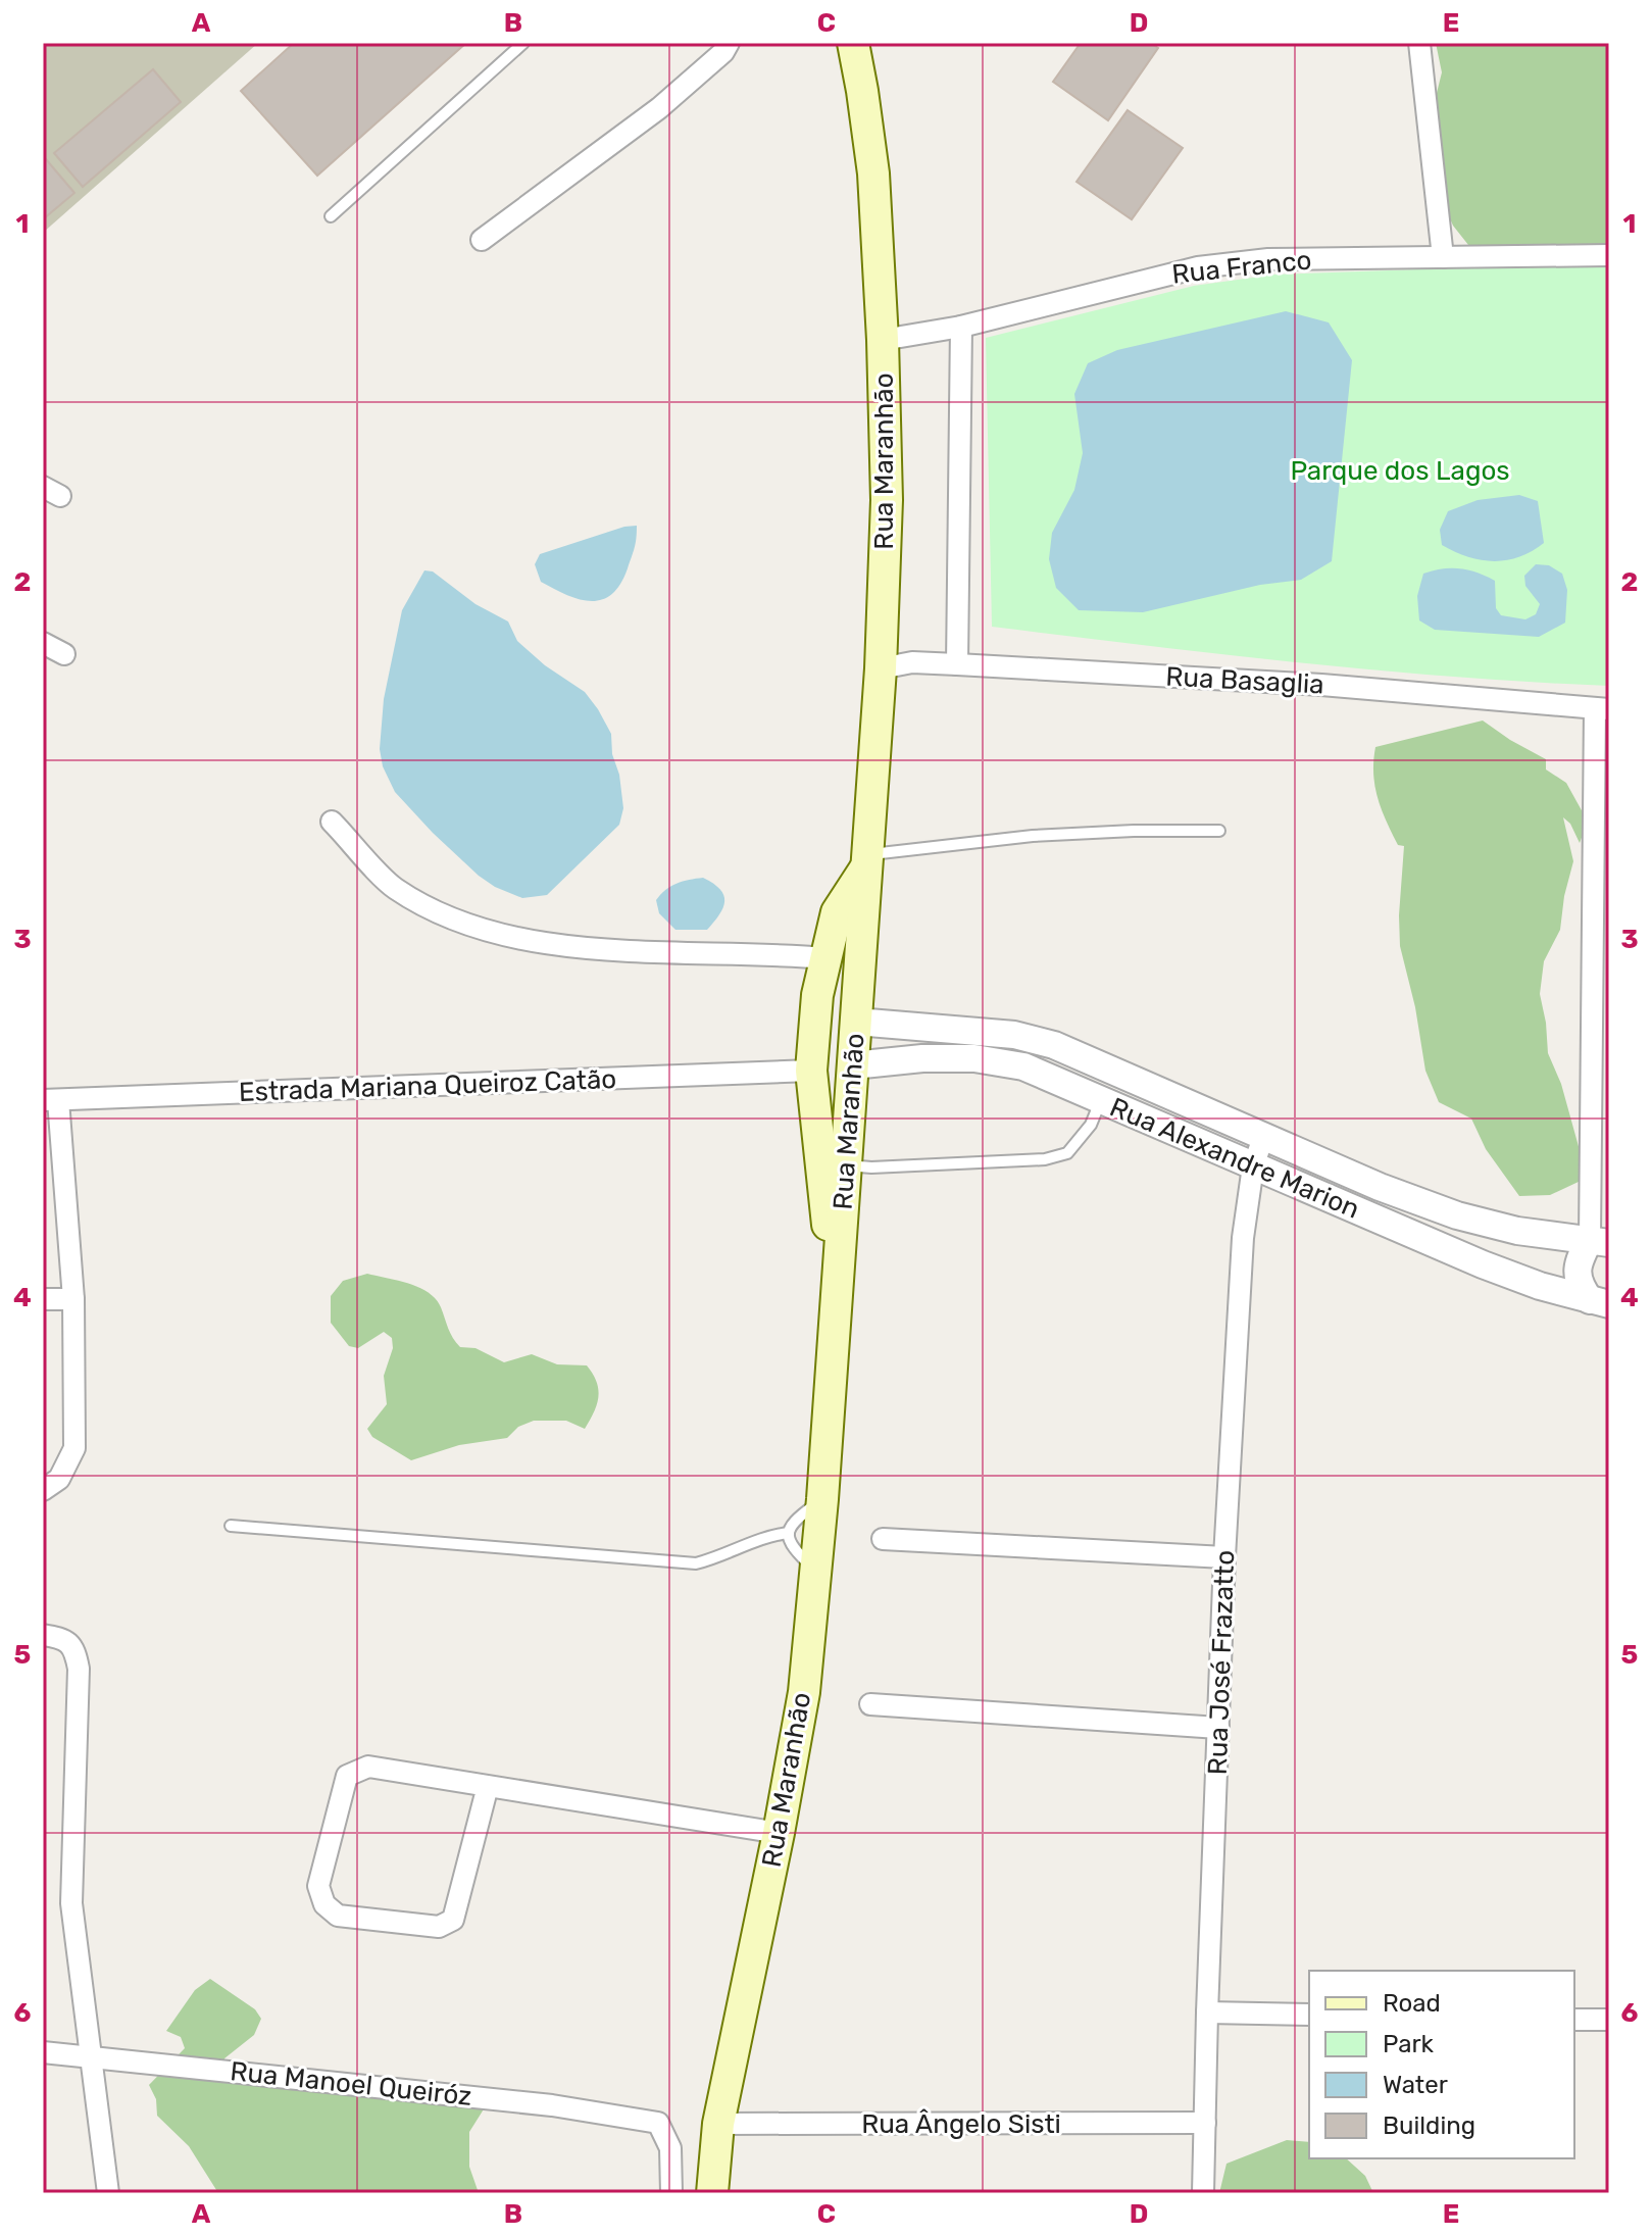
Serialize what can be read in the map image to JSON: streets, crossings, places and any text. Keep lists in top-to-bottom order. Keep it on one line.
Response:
{"streets":{"main road":["Rua Maranhão"],"street":["Rua Franco","Rua Basaglia","Estrada Mariana Queiroz Catão","Rua Alexandre Marion","Rua José Frazatto","Rua Manoel Queiróz","Rua Ângelo Sisti"]},"crossings":[["Rua Franco","Rua Maranhão"],["Rua Maranhão","Rua Basaglia"],["Rua Maranhão","Rua Alexandre Marion"],["Rua Maranhão","Rua Ângelo Sisti"],["Rua Alexandre Marion","Rua José Frazatto"],["Rua José Frazatto","Rua Ângelo Sisti"]],"parks":["Parque dos Lagos"],"legend":["Road","Park","Water","Building"],"grid":{"columns":["A","B","C","D","E"],"rows":["1","2","3","4","5","6"]}}
